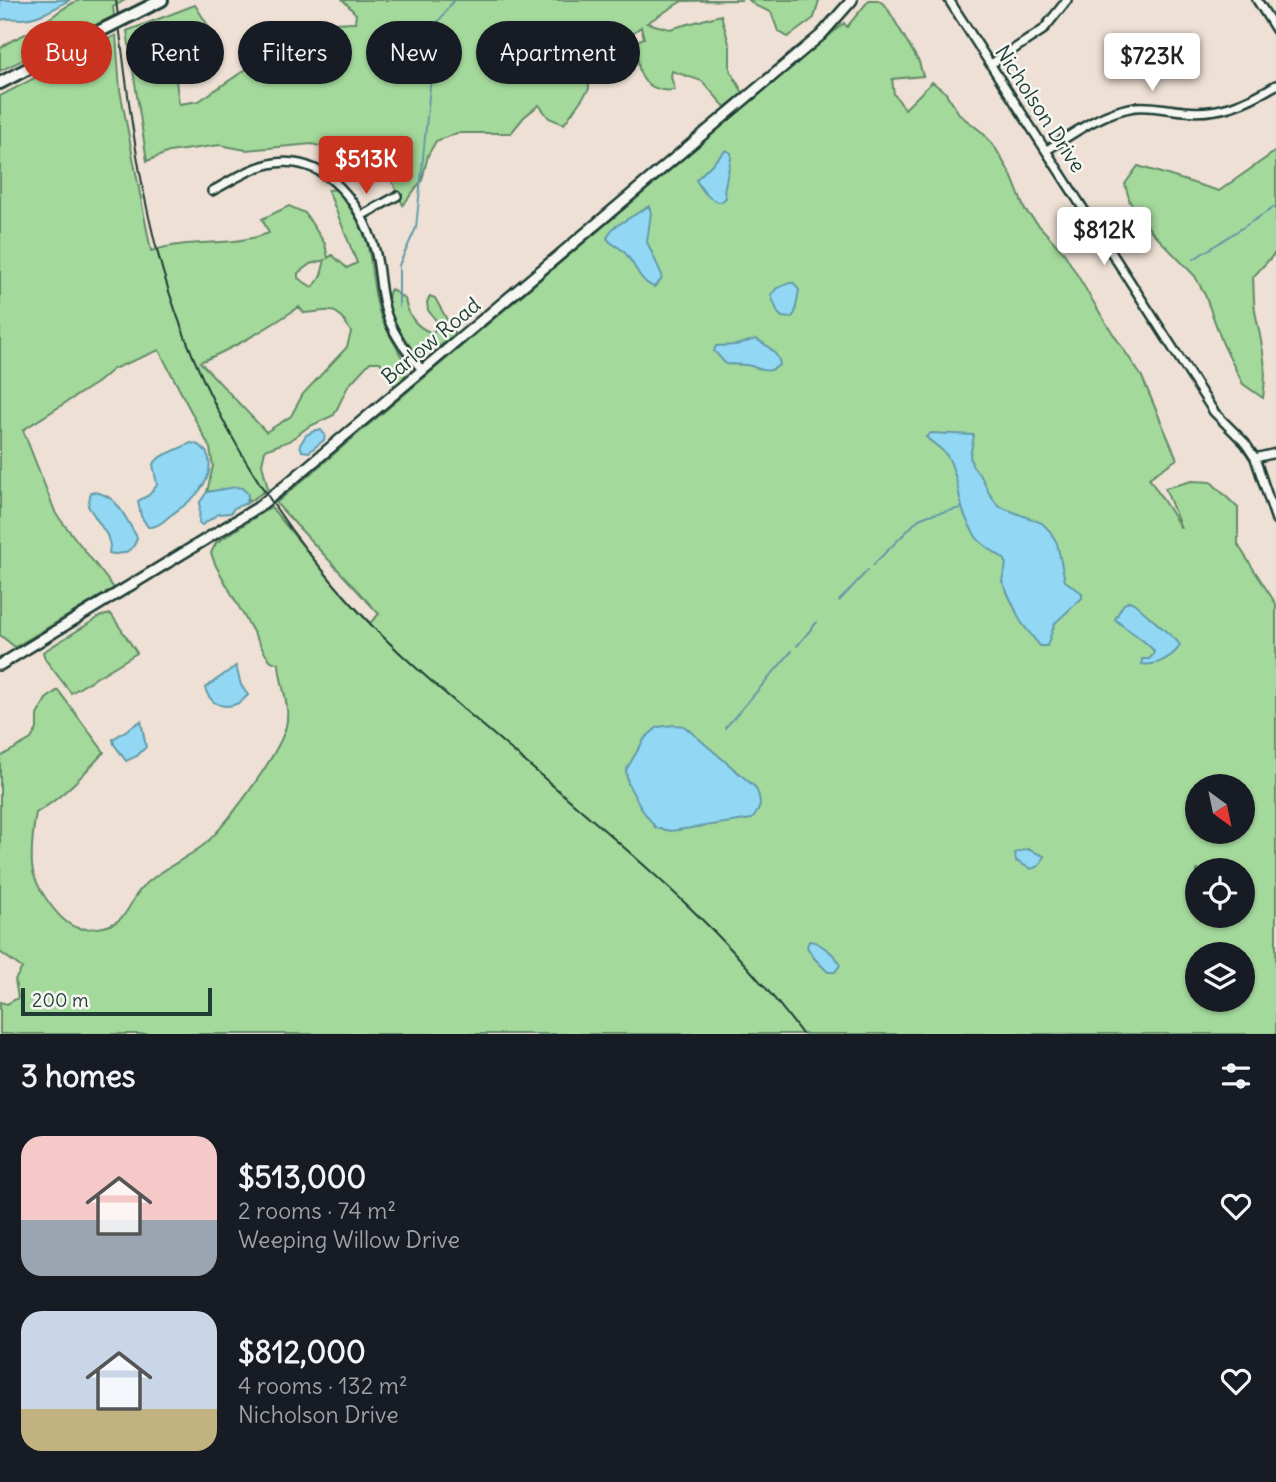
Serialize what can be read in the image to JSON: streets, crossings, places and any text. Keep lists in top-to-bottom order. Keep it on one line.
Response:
{"streets":{"street":["Nicholson Drive","Barlow Road"]},"scale_bar":"200 m","north":"bottom right","page":{"chip":["Buy","Rent","Filters","New","Apartment"],"price":["$723K","$513K","$812K"],"scale":"200 m","heading":"3 homes","list":[{"name":"$513,000","note":"2 rooms · 74 m² · Weeping Willow Drive"},{"name":"$812,000","note":"4 rooms · 132 m² · Nicholson Drive"}]}}
